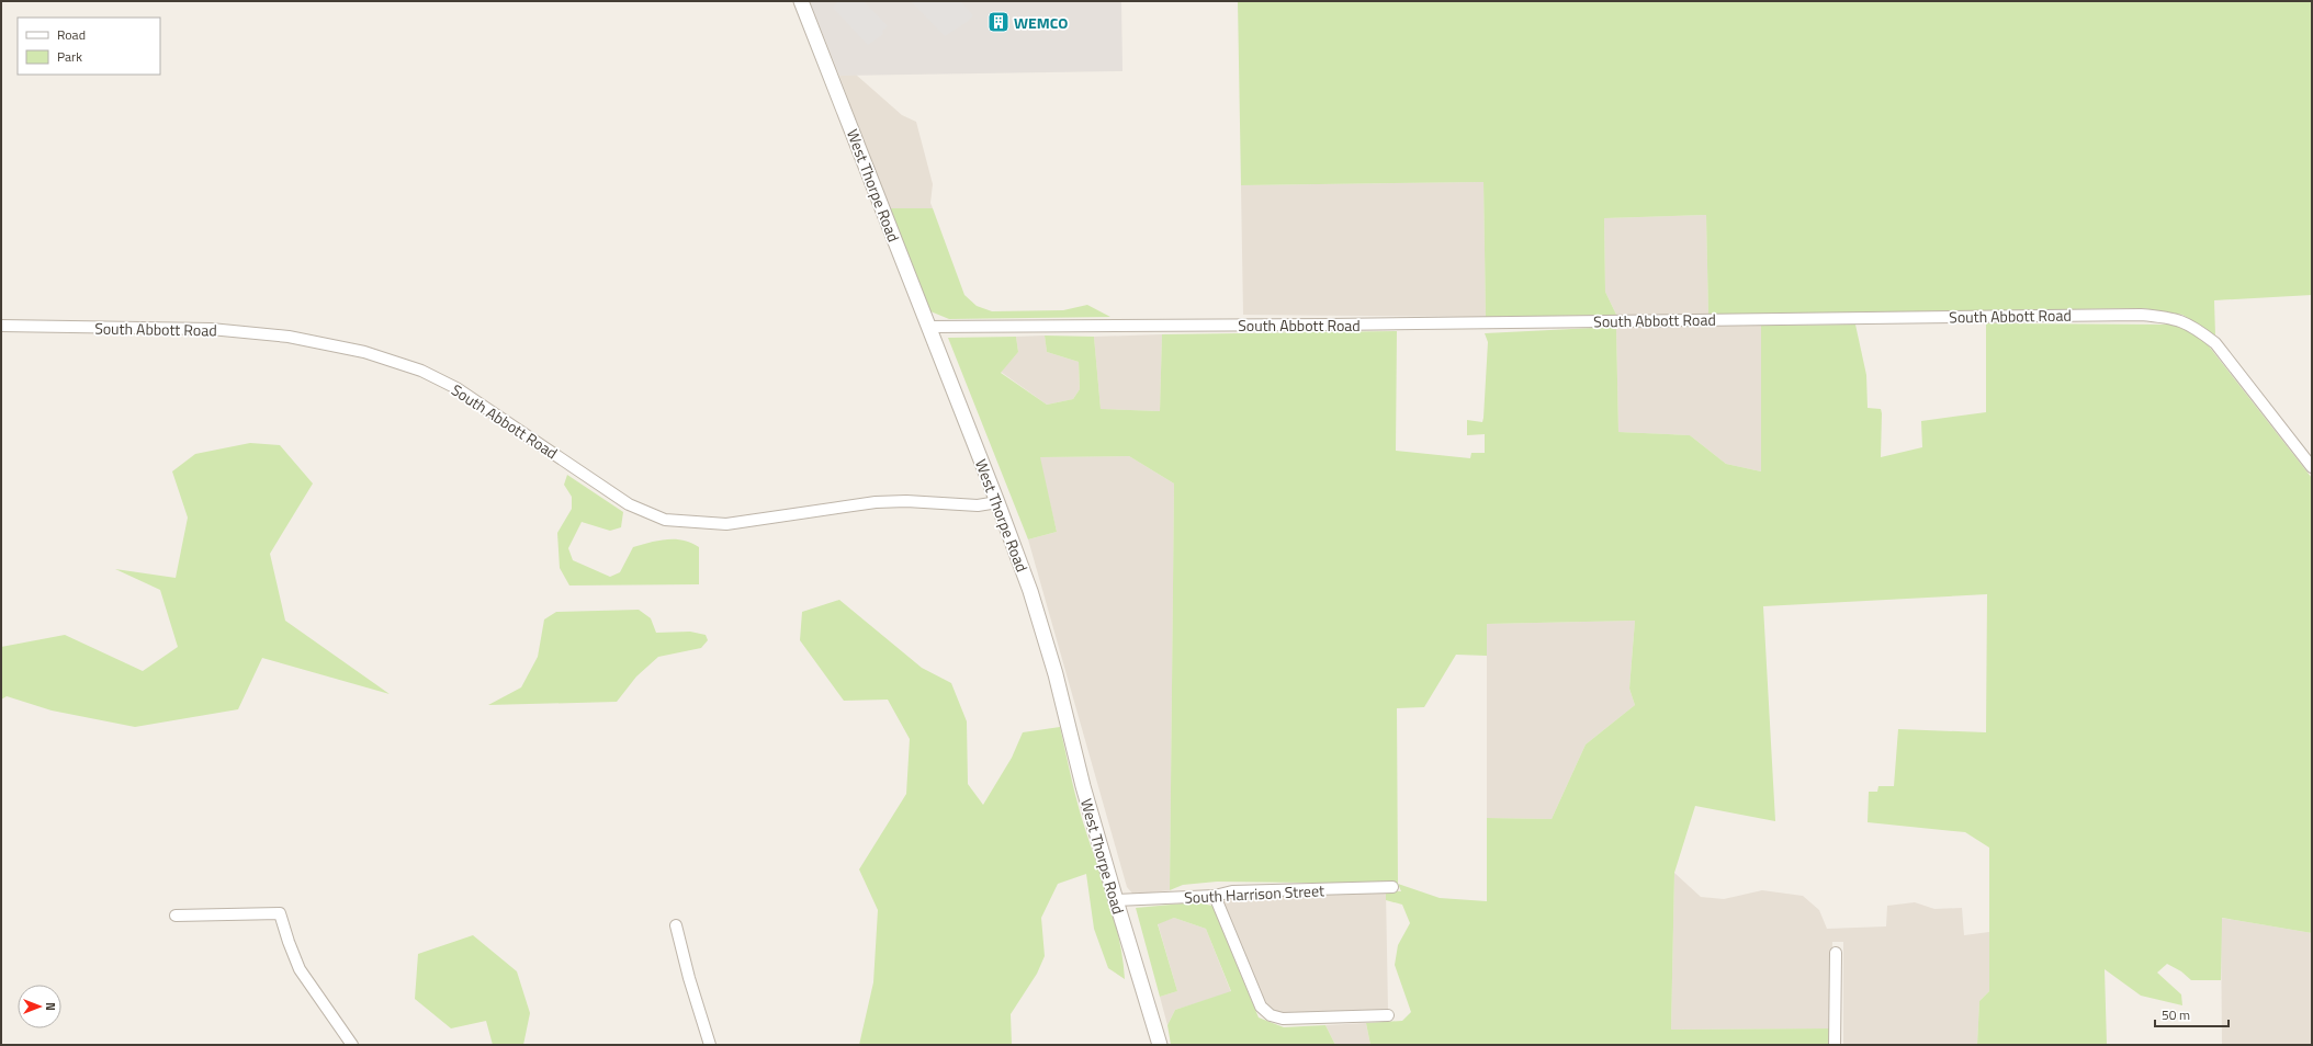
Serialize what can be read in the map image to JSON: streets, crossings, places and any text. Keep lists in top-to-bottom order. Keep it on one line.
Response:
{"streets":{"street":["West Thorpe Road","South Abbott Road","South Harrison Street"]},"crossings":[["West Thorpe Road","South Abbott Road"],["West Thorpe Road","South Harrison Street"]],"places":{"building":["WEMCO"]},"legend":["Road","Park"],"scale_bar":"50 m","north":"right"}
